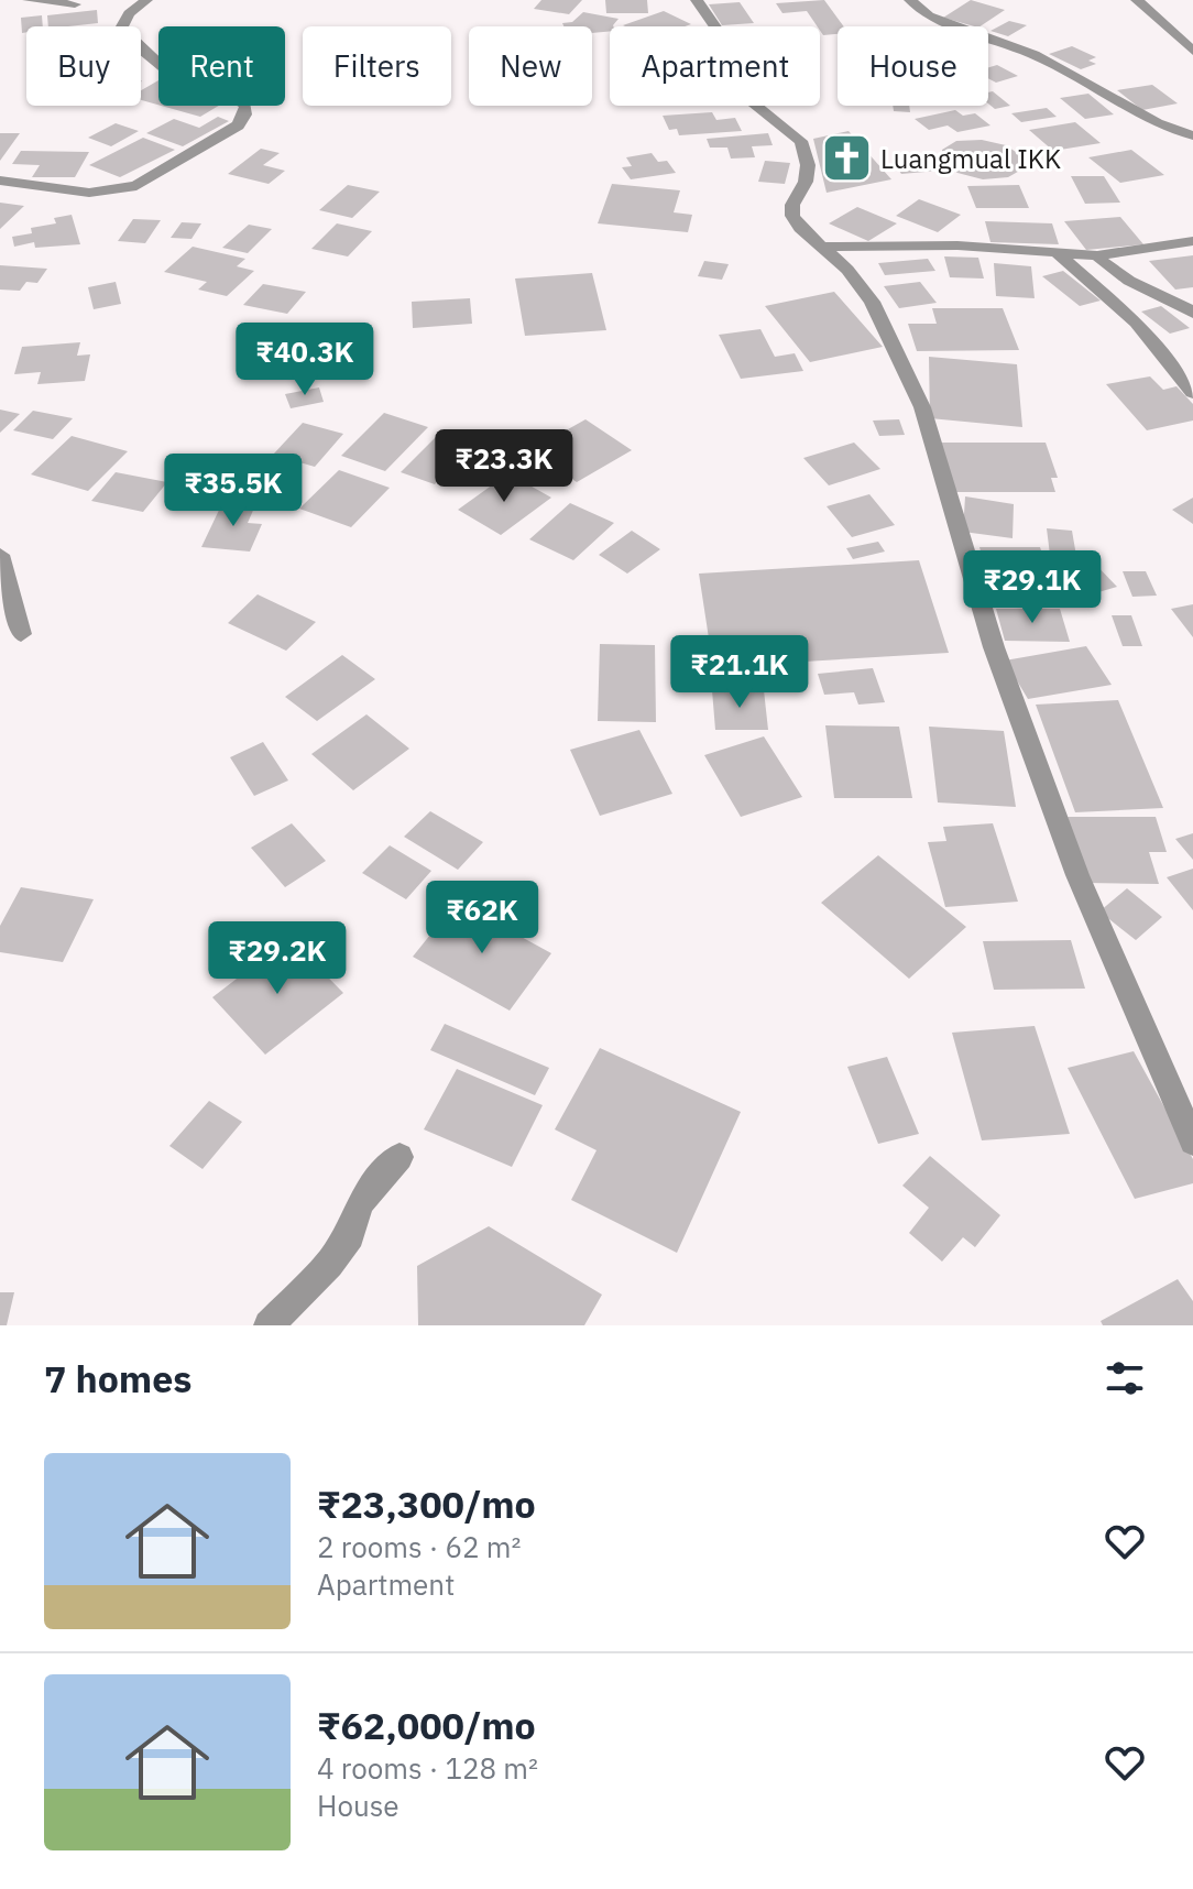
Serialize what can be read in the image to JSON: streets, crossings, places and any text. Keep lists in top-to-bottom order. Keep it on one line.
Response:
{"places":{"church":["Luangmual IKK"]},"page":{"chip":["Buy","Rent","Filters","New","Apartment","House"],"price":["₹40.3K","₹23.3K","₹35.5K","₹29.1K","₹21.1K","₹62K","₹29.2K"],"heading":"7 homes","list":[{"name":"₹23,300/mo","note":"2 rooms · 62 m² · Apartment"},{"name":"₹62,000/mo","note":"4 rooms · 128 m² · House"}]}}
